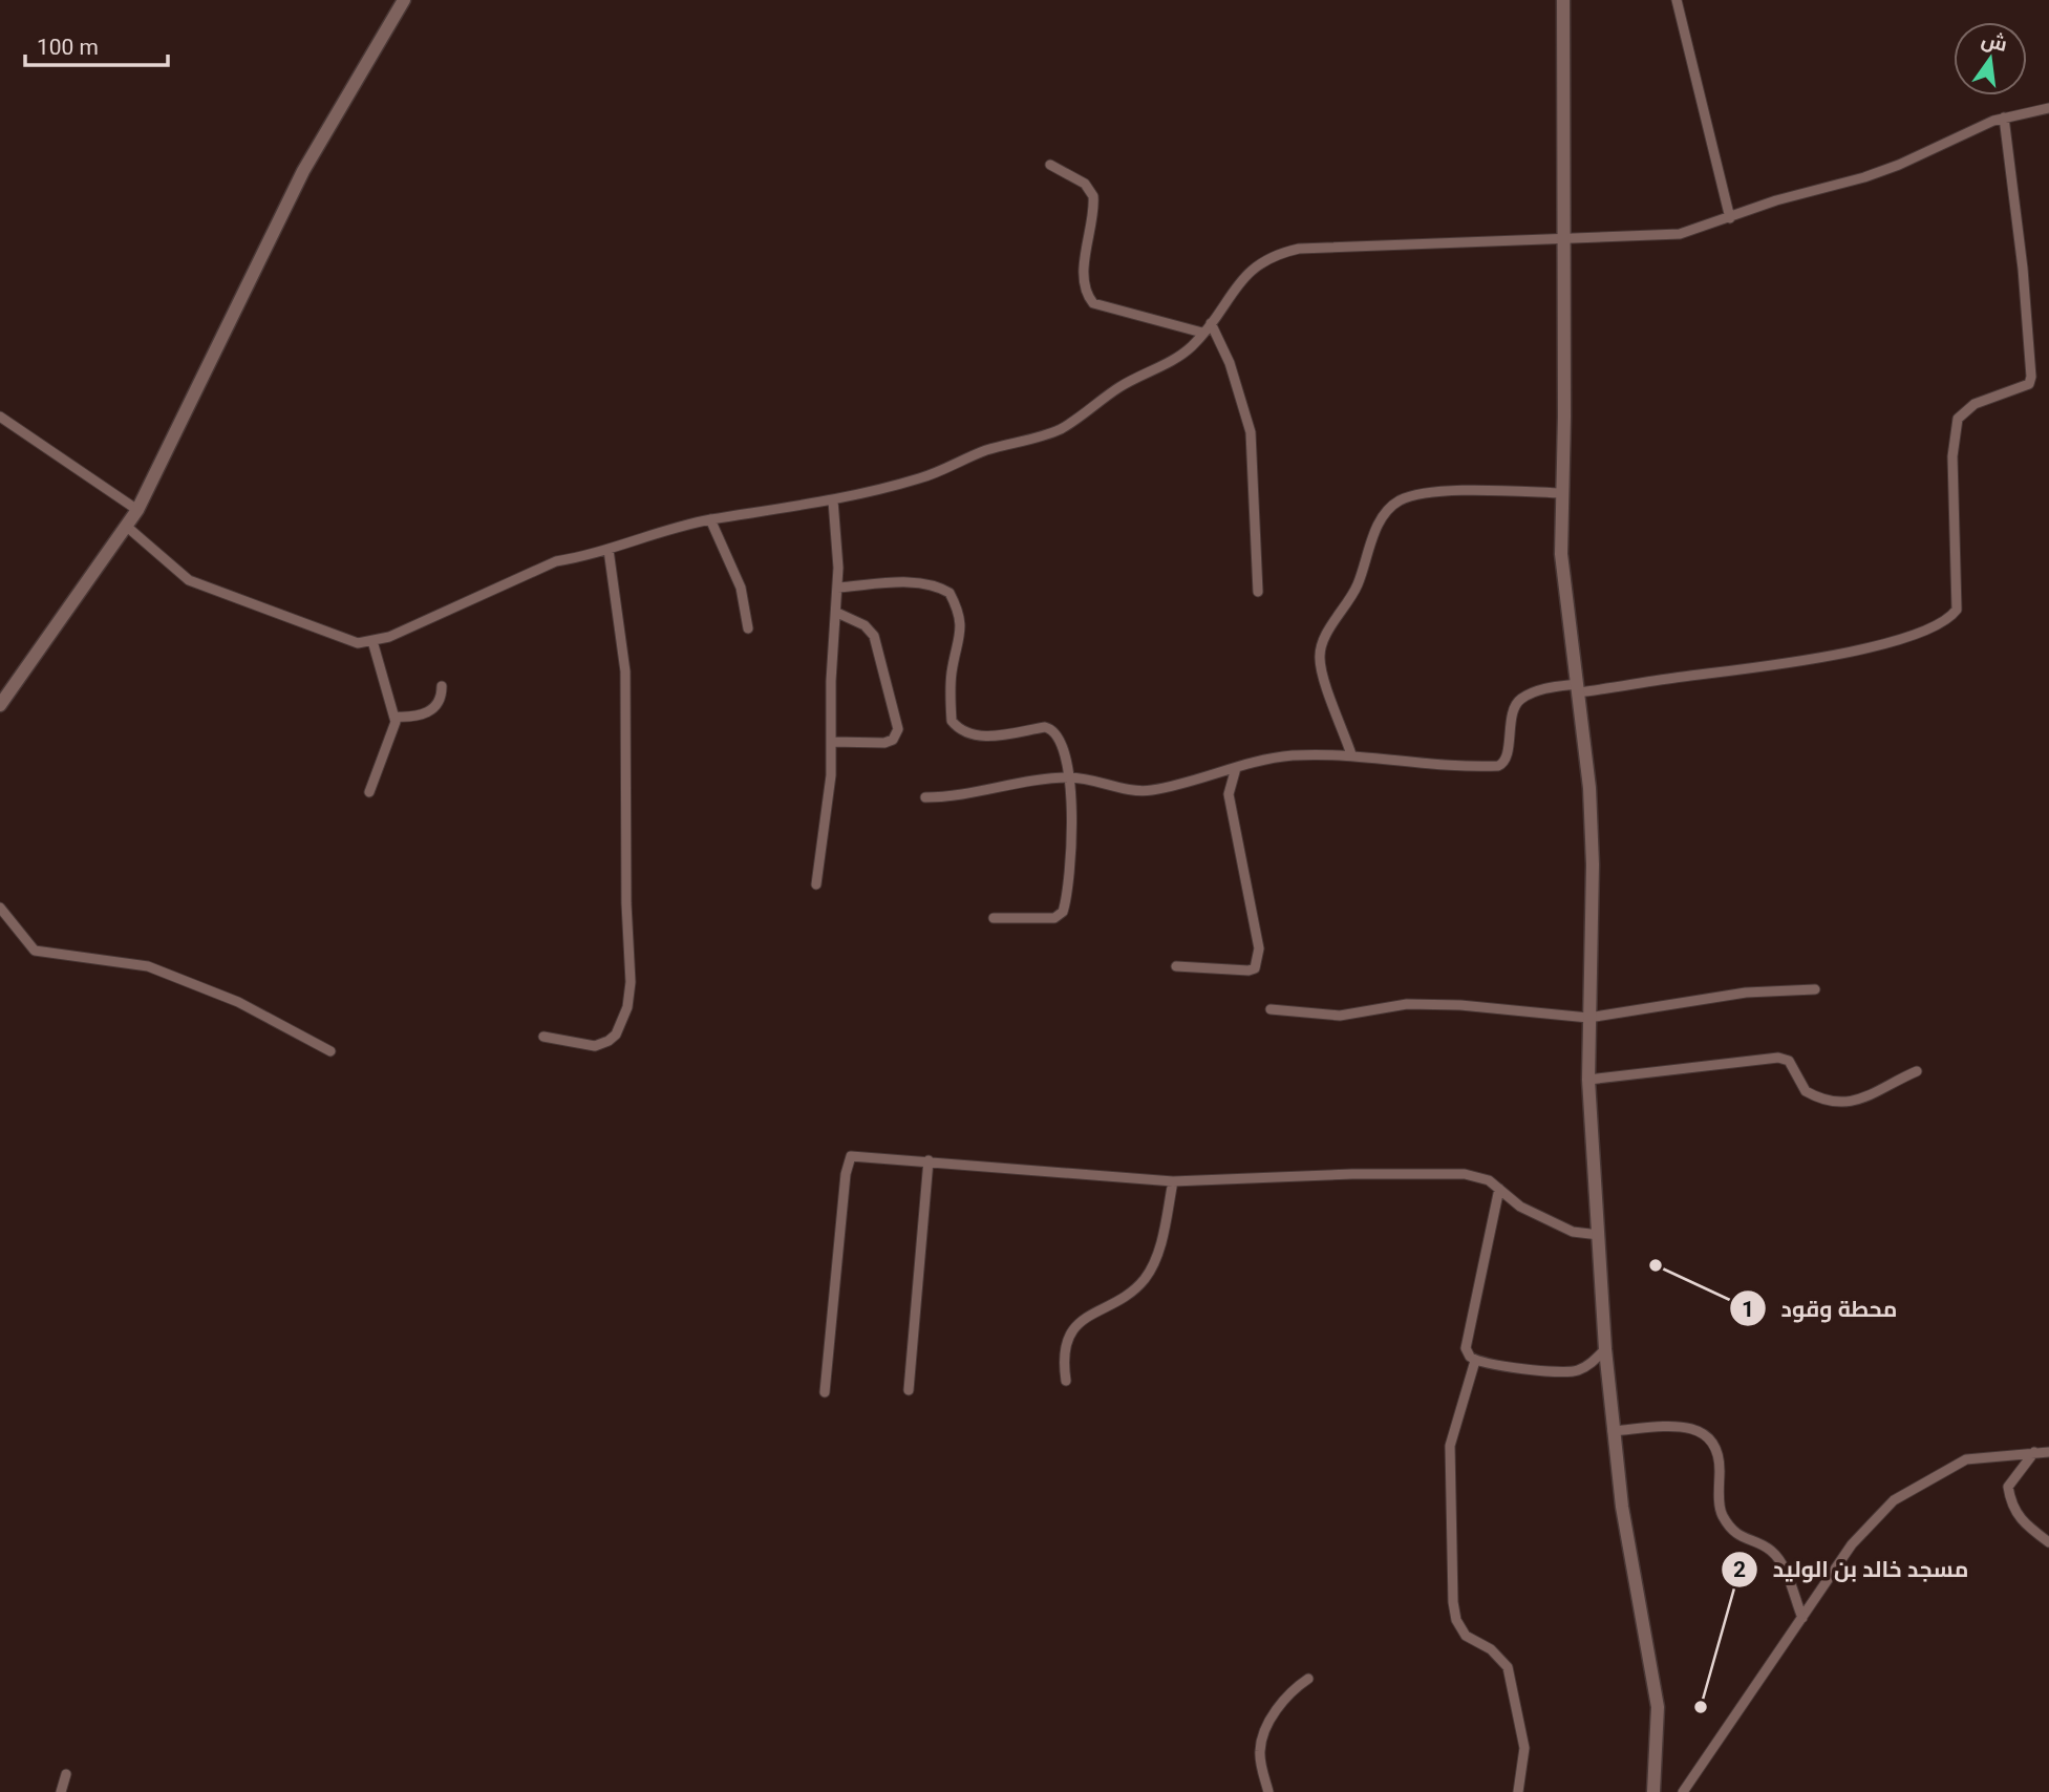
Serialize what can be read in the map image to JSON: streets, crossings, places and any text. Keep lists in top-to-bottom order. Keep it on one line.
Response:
{"places":["محطة وقود","مسجد خالد بن الوليد"],"scale_bar":"100 m","north":"top"}
